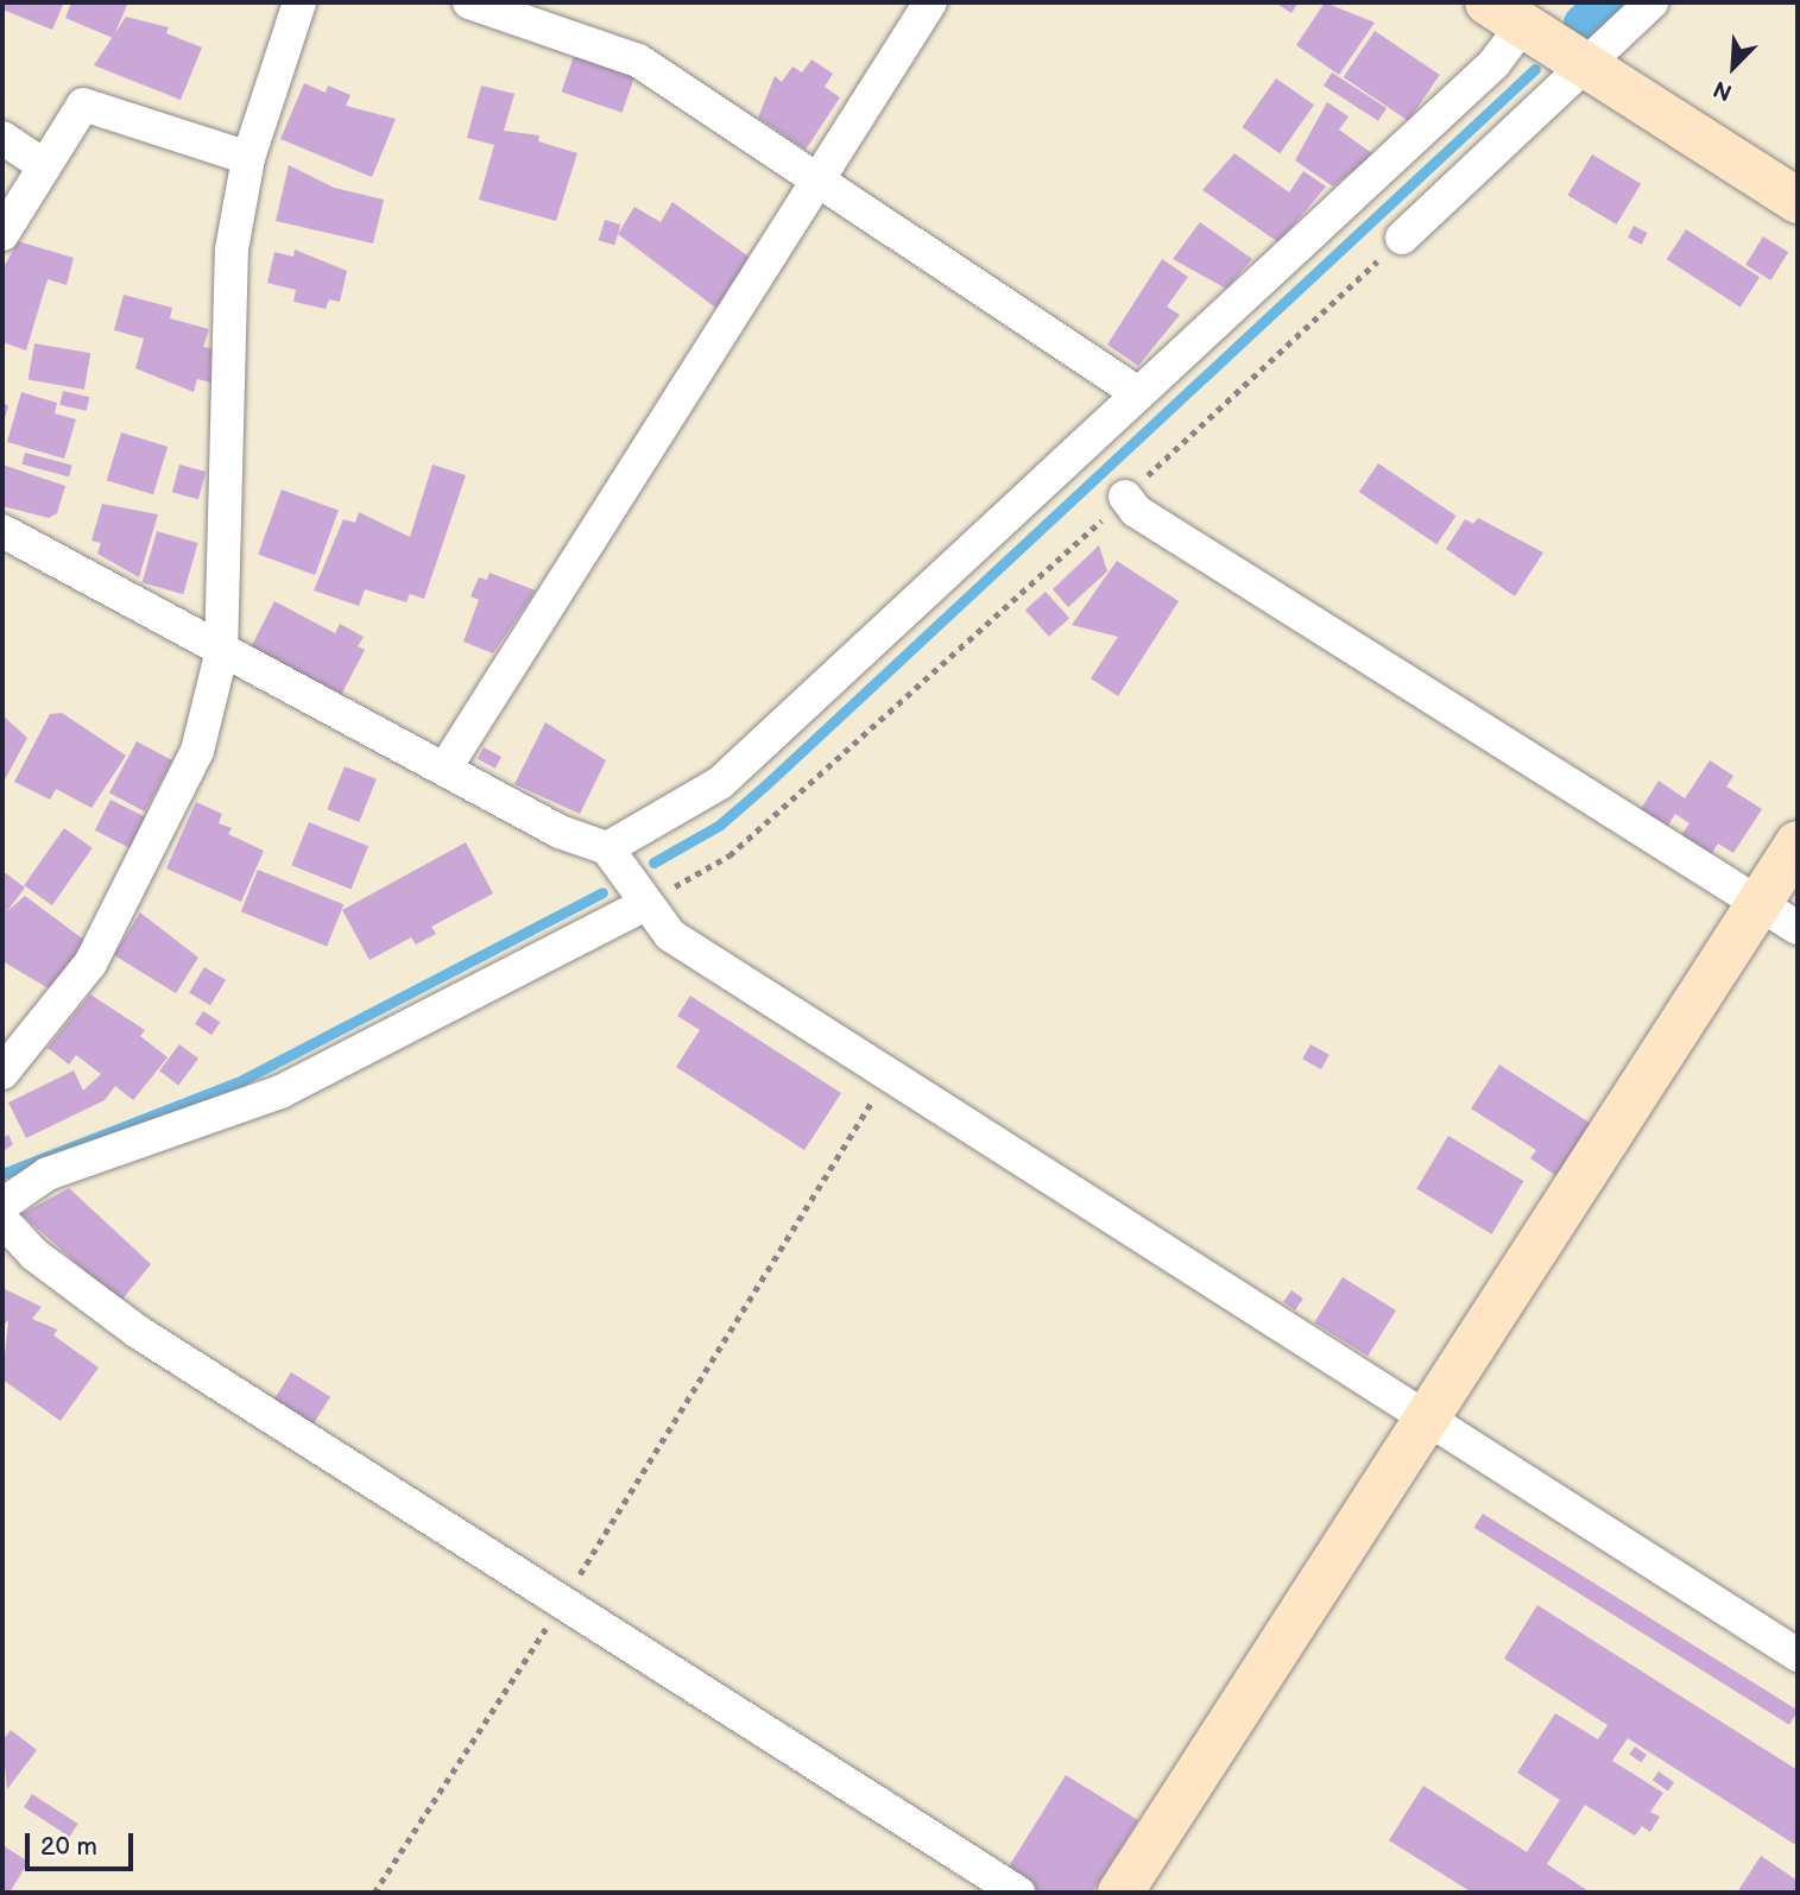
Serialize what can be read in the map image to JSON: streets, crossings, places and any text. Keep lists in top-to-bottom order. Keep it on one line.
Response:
{"scale_bar":"20 m","north":"bottom left"}
